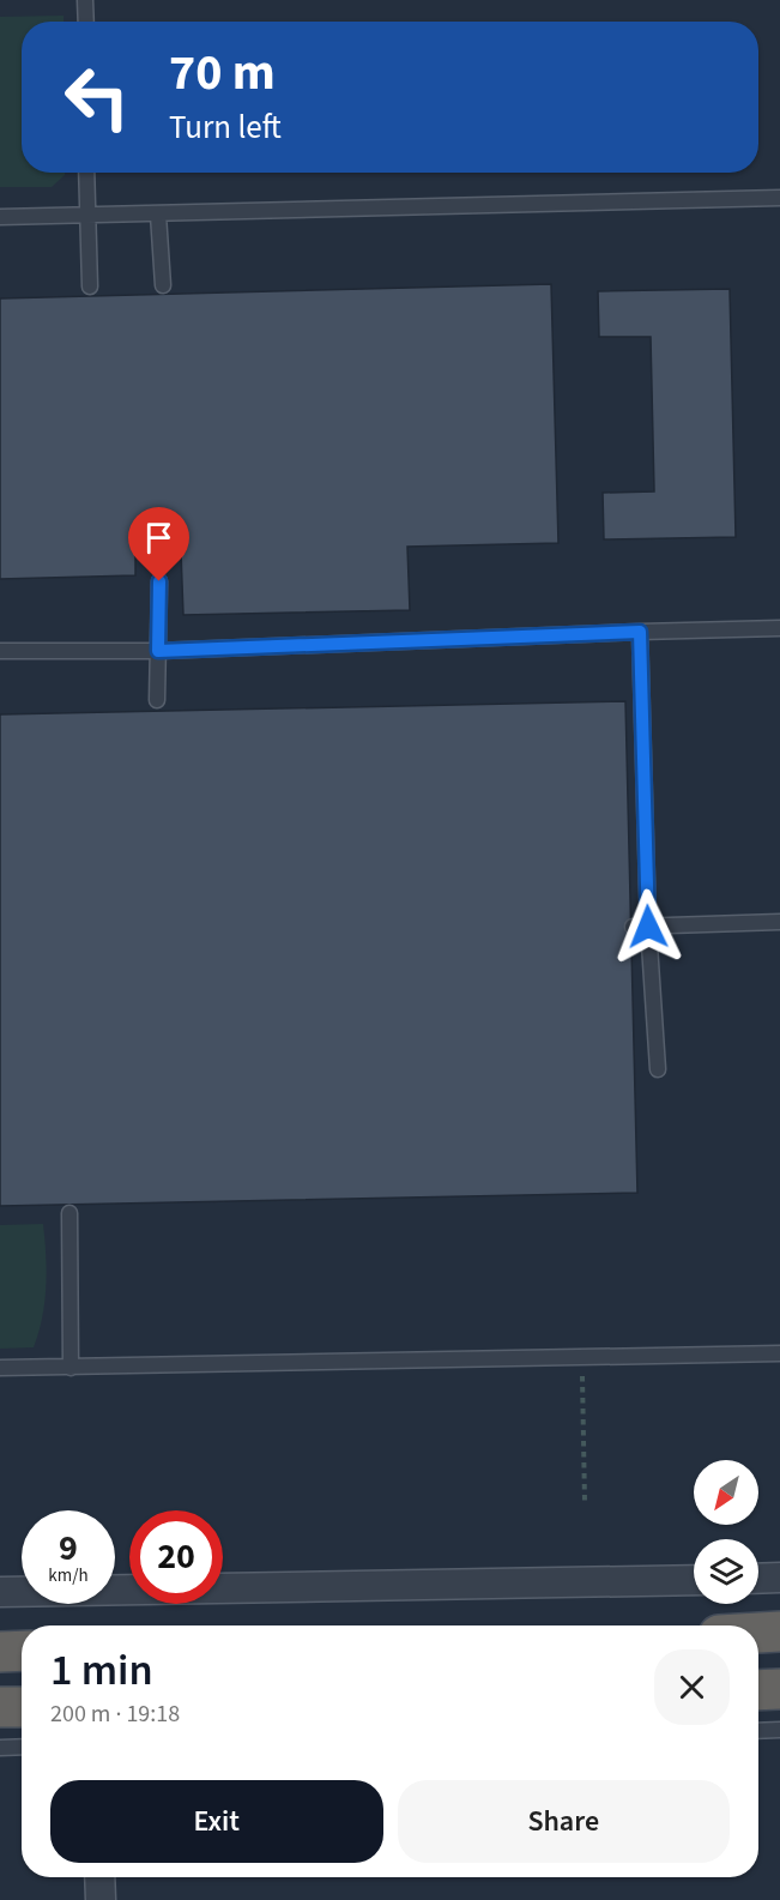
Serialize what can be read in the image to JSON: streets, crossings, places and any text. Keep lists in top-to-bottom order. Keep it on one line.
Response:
{"north":"bottom left","page":{"turn":["70 m","Turn left"],"speed":"9 km/h","limit":"20","heading":["1 min","200 m · 19:18"],"buttons":["Exit","Share"]}}
